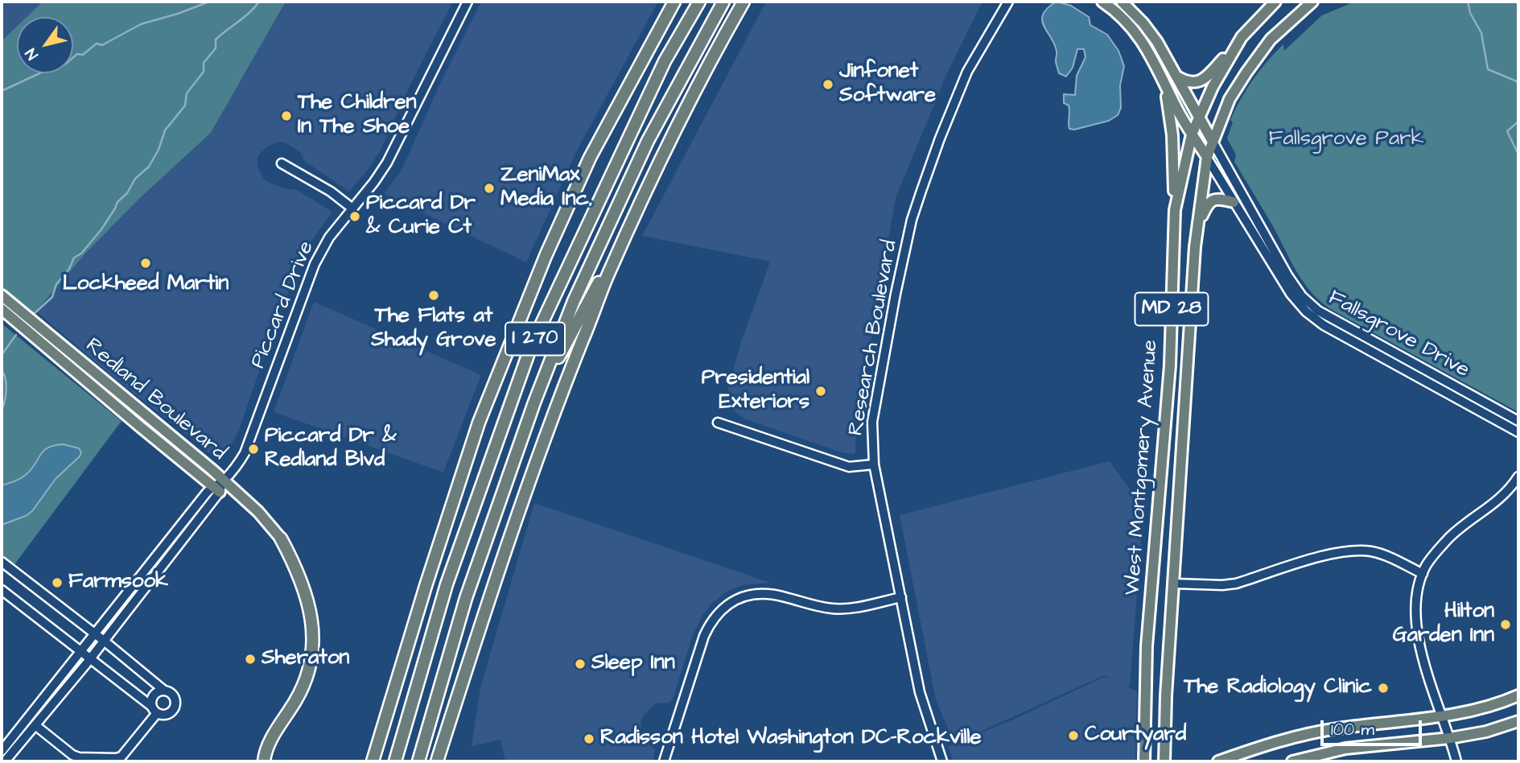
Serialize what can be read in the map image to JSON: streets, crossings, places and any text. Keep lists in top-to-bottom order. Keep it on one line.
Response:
{"streets":{"highway":["I 270"],"main road":["MD 28","Redland Boulevard","West Montgomery Avenue"],"street":["Piccard Drive","Fallsgrove Drive","Research Boulevard"]},"crossings":[["Piccard Drive","Redland Boulevard"],["MD 28","Fallsgrove Drive"],["MD 28","West Montgomery Avenue"]],"parks":["Fallsgrove Park"],"places":["Jinfonet Software","The Children In The Shoe","ZeniMax Media Inc.","Piccard Dr & Curie Ct","Lockheed Martin","The Flats at Shady Grove","Presidential Exteriors","Piccard Dr & Redland Blvd","Farmsook","Hilton Garden Inn","Sheraton","Sleep Inn","The Radiology Clinic","Courtyard","Radisson Hotel Washington DC-Rockville"],"scale_bar":"100 m","north":"bottom left"}
